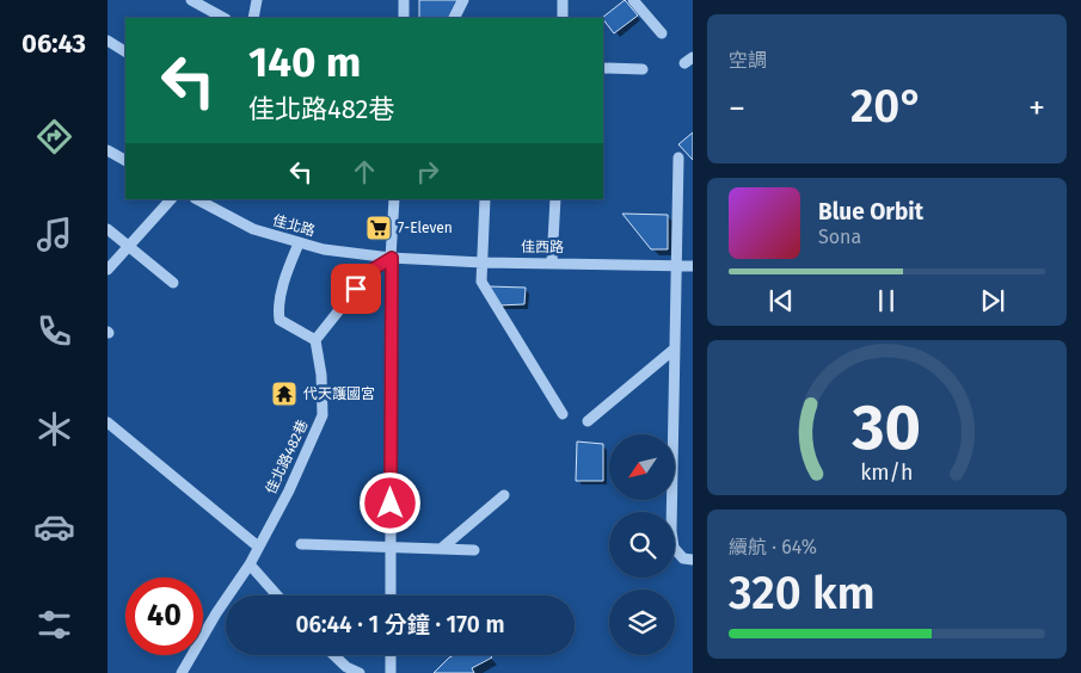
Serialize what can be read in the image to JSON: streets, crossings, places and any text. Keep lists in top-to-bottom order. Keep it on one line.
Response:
{"streets":{"street":["佳北路","佳西路","佳北路482巷"]},"crossings":[["佳北路","佳西路"]],"places":{"supermarket":["7-Eleven"],"temple":["代天護國宮"]},"north":"bottom left","page":{"tabs":"06:43","tile":["空調",["續航 · 64%","320 km"]],"turn":["140 m","佳北路482巷"],"heat":["−","20°","+"],"song":["Blue Orbit","Sona"],"limit":"40","trip":"06:44 · 1 分鐘 · 170 m","gauge":["30","km/h"]}}
